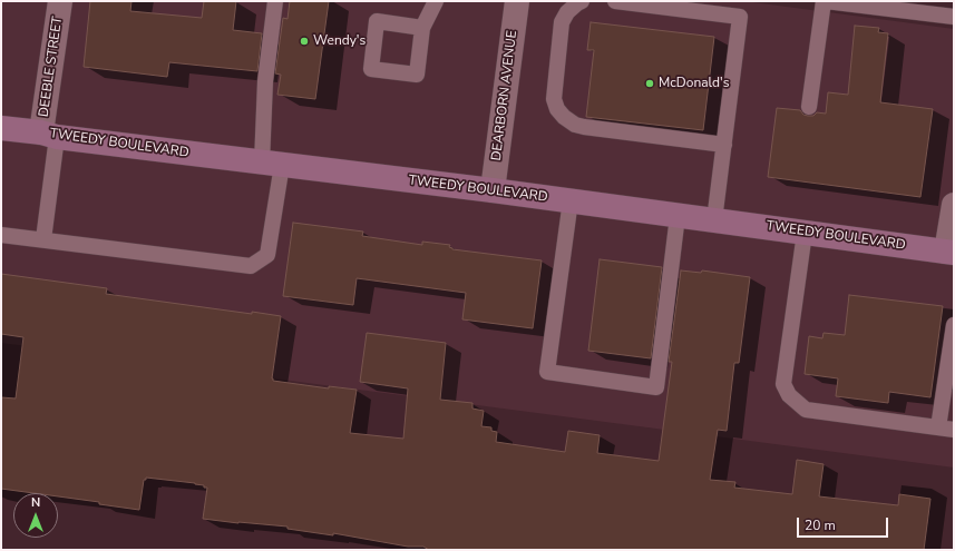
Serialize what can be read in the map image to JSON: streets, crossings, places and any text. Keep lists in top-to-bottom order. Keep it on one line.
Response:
{"streets":{"main road":["TWEEDY BOULEVARD"],"street":["DEEBLE STREET","DEARBORN AVENUE"]},"crossings":[["DEEBLE STREET","TWEEDY BOULEVARD"],["DEARBORN AVENUE","TWEEDY BOULEVARD"]],"places":["Wendy's","McDonald's"],"scale_bar":"20 m","north":"top"}
